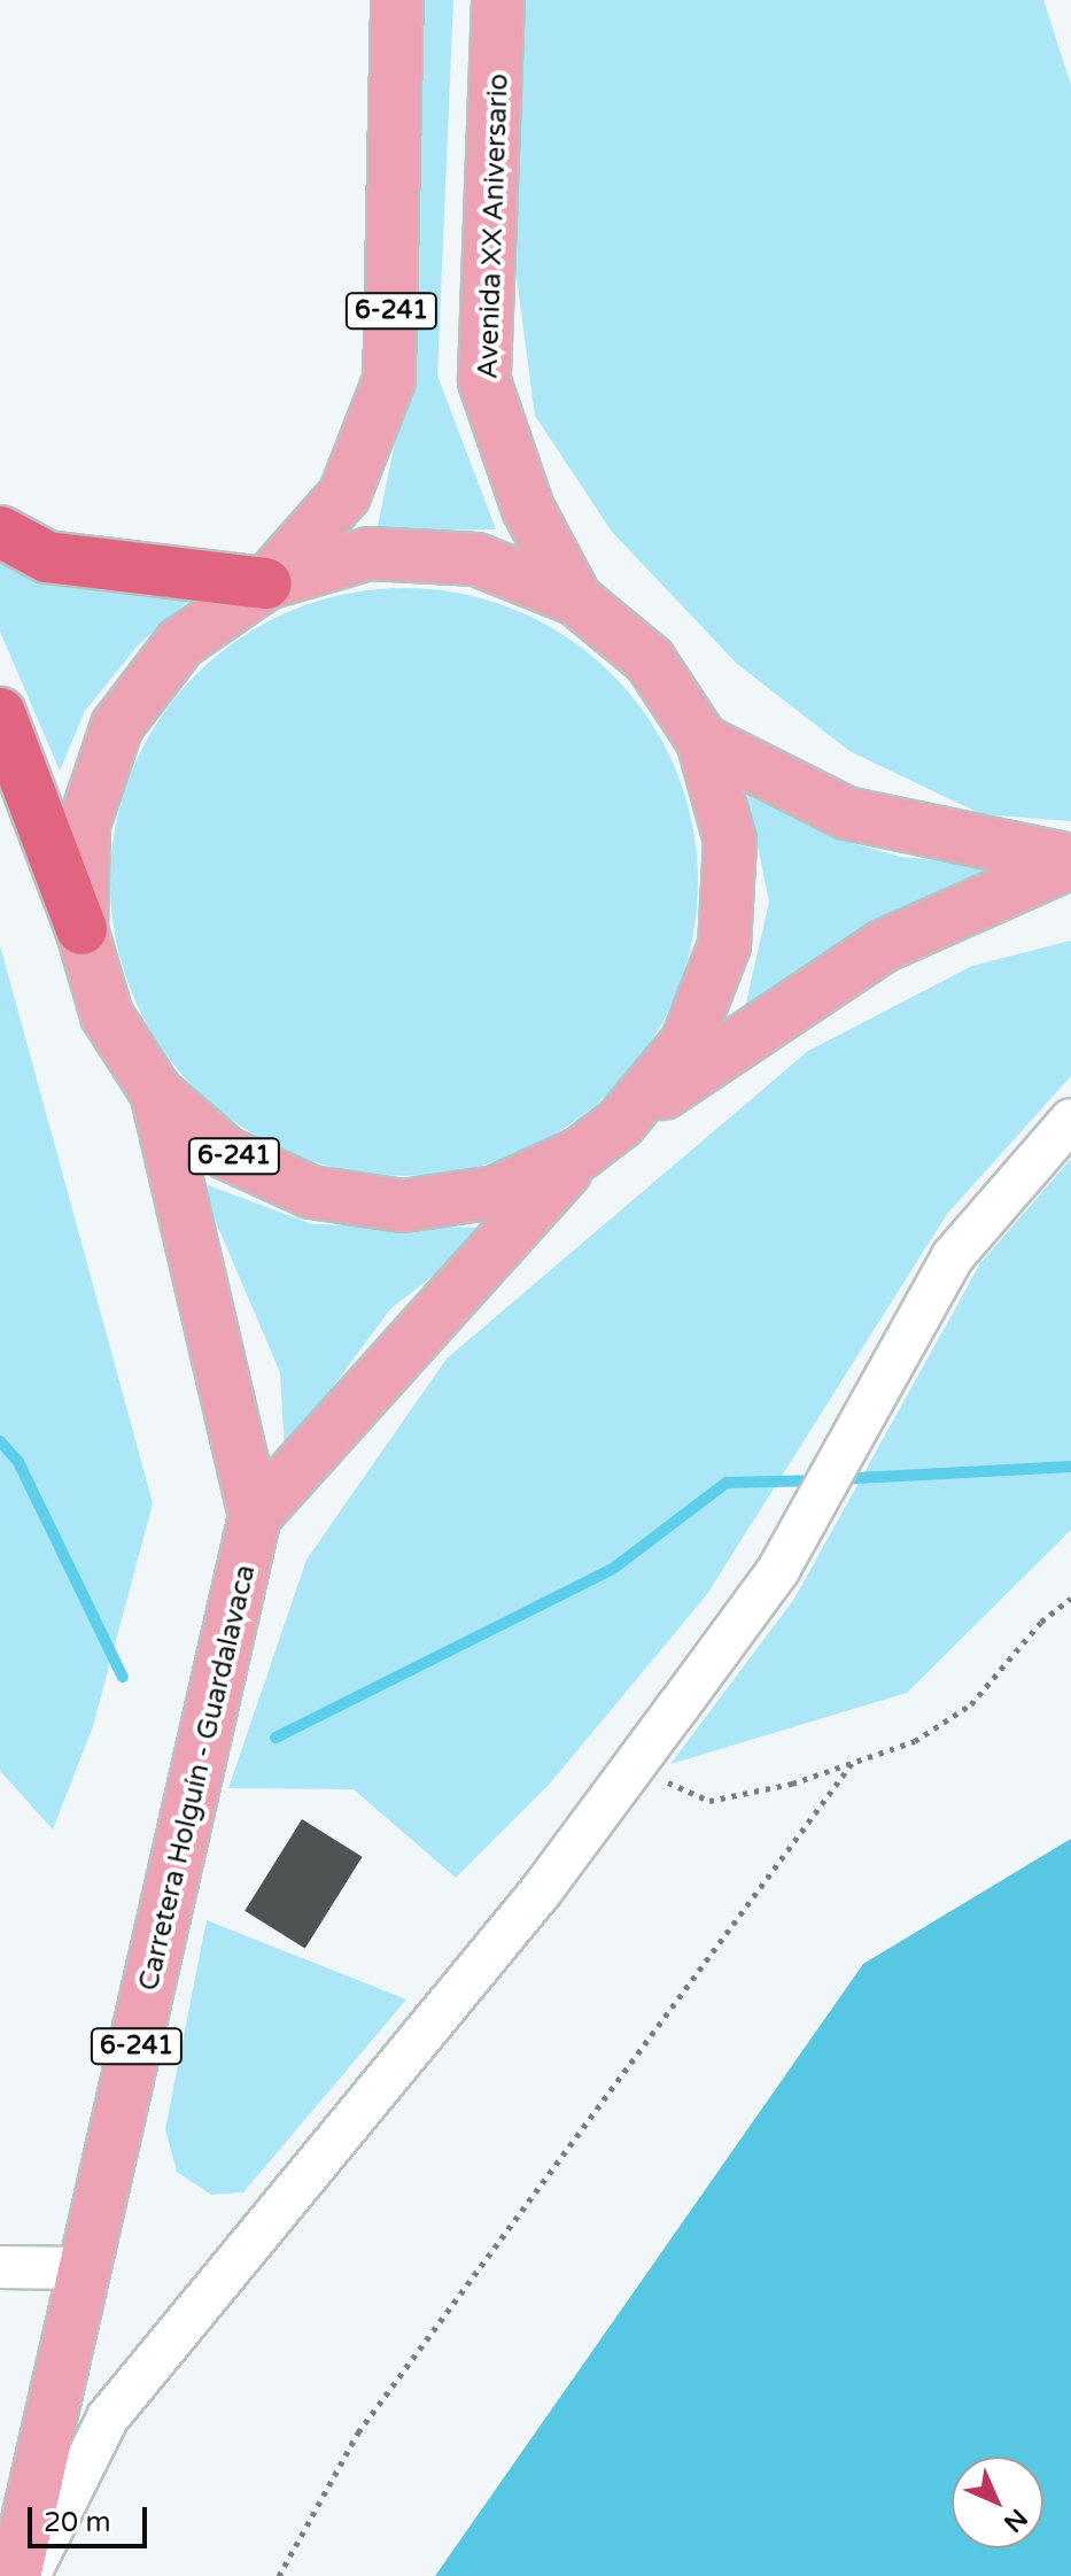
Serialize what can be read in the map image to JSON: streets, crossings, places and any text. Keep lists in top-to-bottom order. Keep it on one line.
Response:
{"streets":{"main road":["Avenida XX Aniversario","6-241","Carretera Holguín - Guardalavaca"]},"crossings":[["Avenida XX Aniversario","6-241"],["6-241","Carretera Holguín - Guardalavaca"]],"scale_bar":"20 m","north":"bottom right"}
